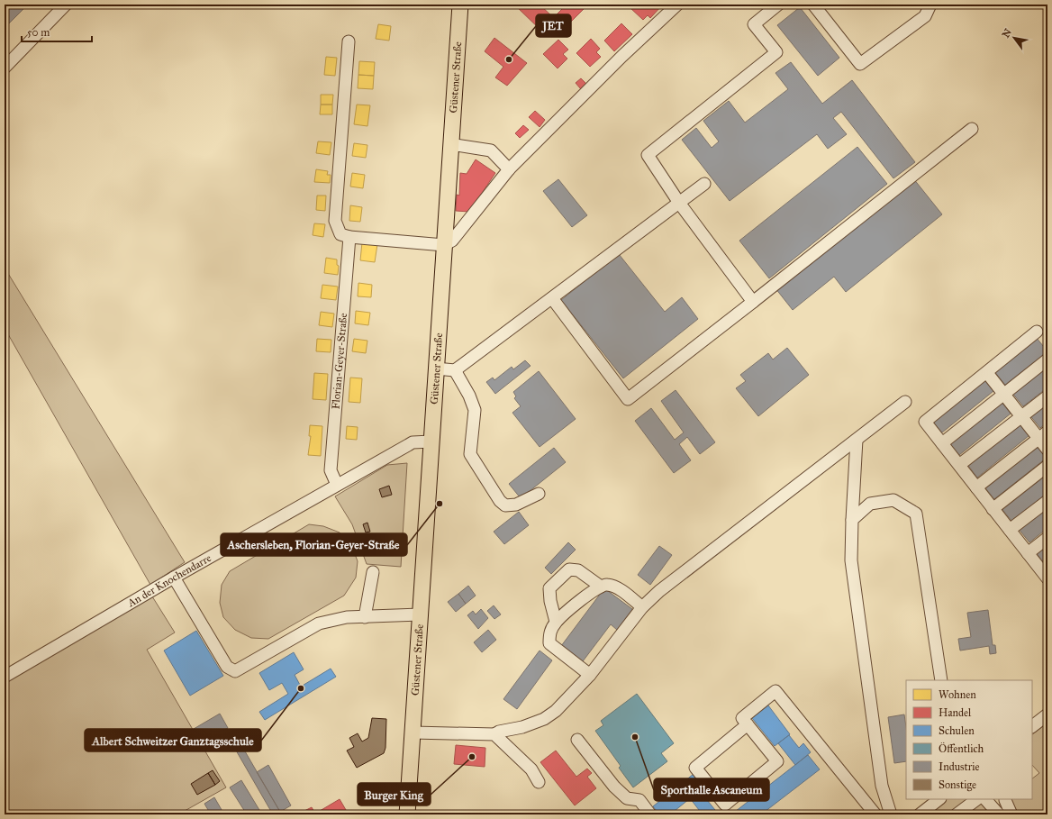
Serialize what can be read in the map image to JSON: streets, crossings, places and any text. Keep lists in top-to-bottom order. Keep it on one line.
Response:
{"streets":{"main road":["Güstener Straße"],"street":["Florian-Geyer-Straße","An der Knochendarre"]},"crossings":[["Güstener Straße","An der Knochendarre"],["Florian-Geyer-Straße","An der Knochendarre"]],"places":["JET","Aschersleben, Florian-Geyer-Straße","Albert Schweitzer Ganztagsschule","Sporthalle Ascaneum","Burger King"],"legend":["Wohnen","Handel","Schulen","Öffentlich","Industrie","Sonstige"],"scale_bar":"50 m","north":"top left"}
